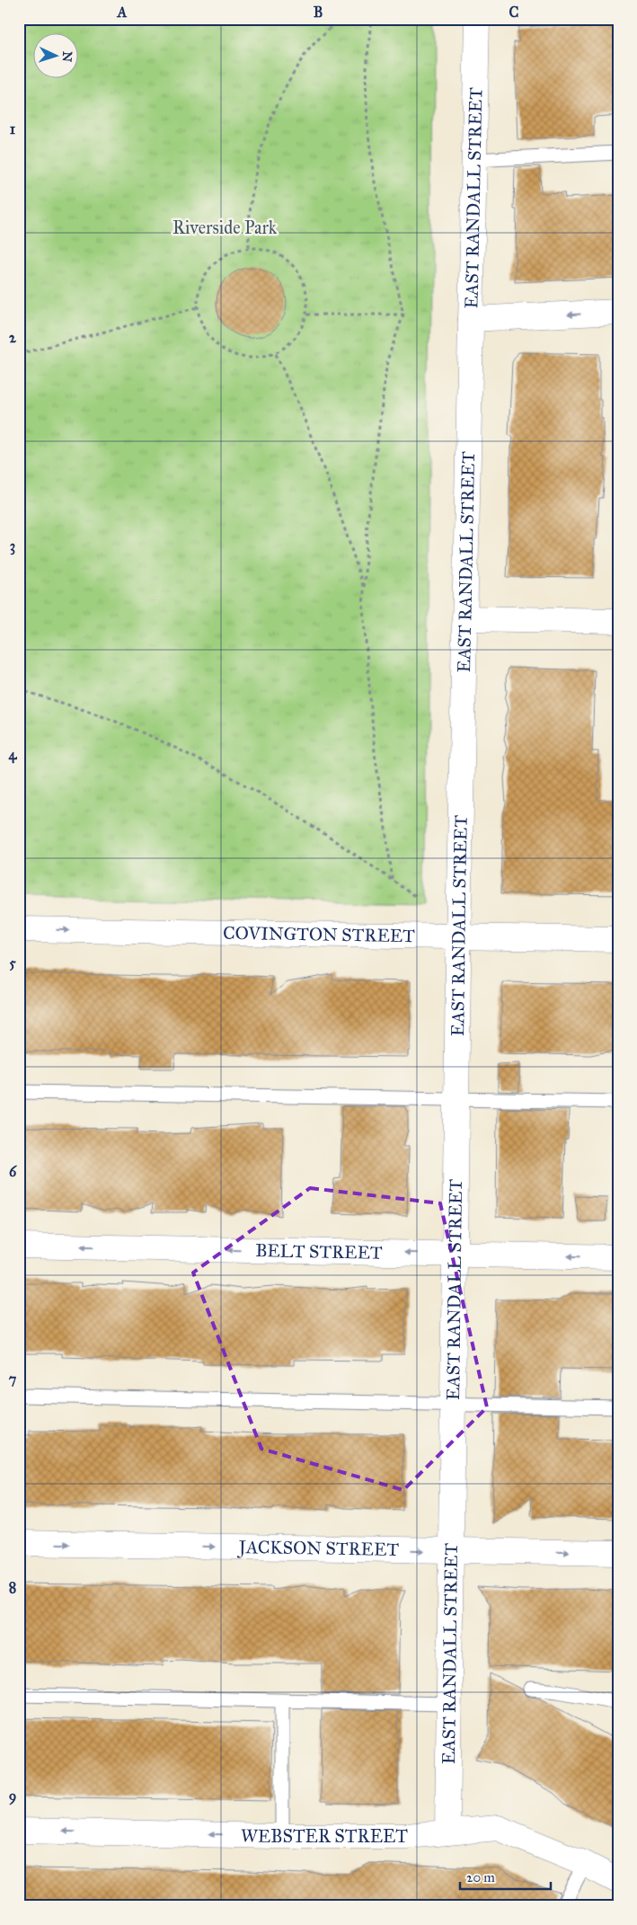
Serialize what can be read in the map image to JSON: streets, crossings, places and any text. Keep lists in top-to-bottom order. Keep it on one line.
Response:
{"streets":{"street":["EAST RANDALL STREET","COVINGTON STREET","BELT STREET","JACKSON STREET","WEBSTER STREET"]},"crossings":[["EAST RANDALL STREET","COVINGTON STREET"],["EAST RANDALL STREET","BELT STREET"],["EAST RANDALL STREET","JACKSON STREET"],["EAST RANDALL STREET","WEBSTER STREET"]],"one_way":["COVINGTON STREET","BELT STREET","JACKSON STREET","WEBSTER STREET"],"parks":["Riverside Park"],"scale_bar":"20 m","north":"right","grid":{"columns":["A","B","C"],"rows":["1","2","3","4","5","6","7","8","9"]}}
